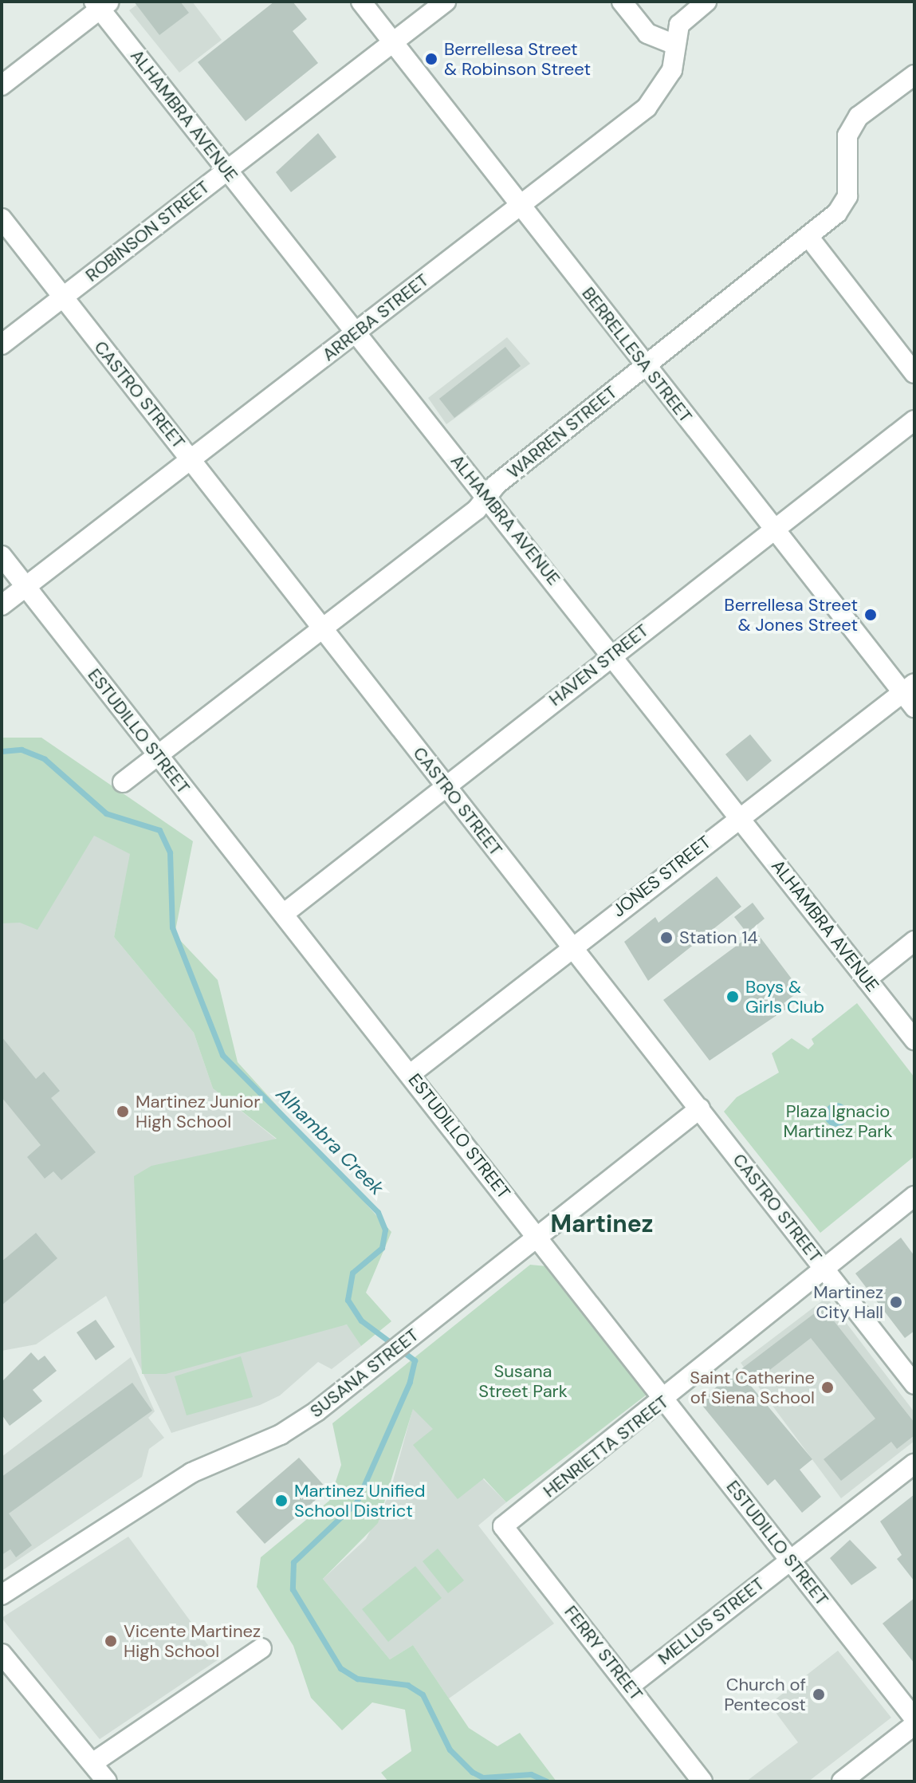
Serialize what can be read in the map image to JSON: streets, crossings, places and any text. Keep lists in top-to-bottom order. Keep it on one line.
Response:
{"streets":{"street":["ALHAMBRA AVENUE","ROBINSON STREET","ARREBA STREET","BERRELLESA STREET","CASTRO STREET","WARREN STREET","HAVEN STREET","ESTUDILLO STREET","JONES STREET","SUSANA STREET","HENRIETTA STREET","MELLUS STREET","FERRY STREET"]},"crossings":[["ALHAMBRA AVENUE","ROBINSON STREET"],["ALHAMBRA AVENUE","ARREBA STREET"],["ALHAMBRA AVENUE","WARREN STREET"],["ALHAMBRA AVENUE","HAVEN STREET"],["ALHAMBRA AVENUE","JONES STREET"],["ROBINSON STREET","BERRELLESA STREET"],["ROBINSON STREET","CASTRO STREET"],["ARREBA STREET","BERRELLESA STREET"],["ARREBA STREET","CASTRO STREET"],["ARREBA STREET","ESTUDILLO STREET"],["BERRELLESA STREET","WARREN STREET"],["BERRELLESA STREET","HAVEN STREET"],["BERRELLESA STREET","JONES STREET"],["CASTRO STREET","WARREN STREET"],["CASTRO STREET","HAVEN STREET"],["CASTRO STREET","JONES STREET"],["CASTRO STREET","SUSANA STREET"],["CASTRO STREET","HENRIETTA STREET"],["WARREN STREET","ESTUDILLO STREET"],["HAVEN STREET","ESTUDILLO STREET"],["ESTUDILLO STREET","JONES STREET"],["ESTUDILLO STREET","SUSANA STREET"],["ESTUDILLO STREET","HENRIETTA STREET"],["ESTUDILLO STREET","MELLUS STREET"],["HENRIETTA STREET","FERRY STREET"],["MELLUS STREET","FERRY STREET"]],"districts":["Martinez"],"water":["Alhambra Creek"],"parks":["Plaza Ignacio Martinez Park","Susana Street Park"],"places":["Berrellesa Street & Robinson Street","Berrellesa Street & Jones Street","Station 14","Boys & Girls Club","Martinez Junior High School","Martinez City Hall","Saint Catherine of Siena School","Martinez Unified School District","Vicente Martinez High School","Church of Pentecost"]}
